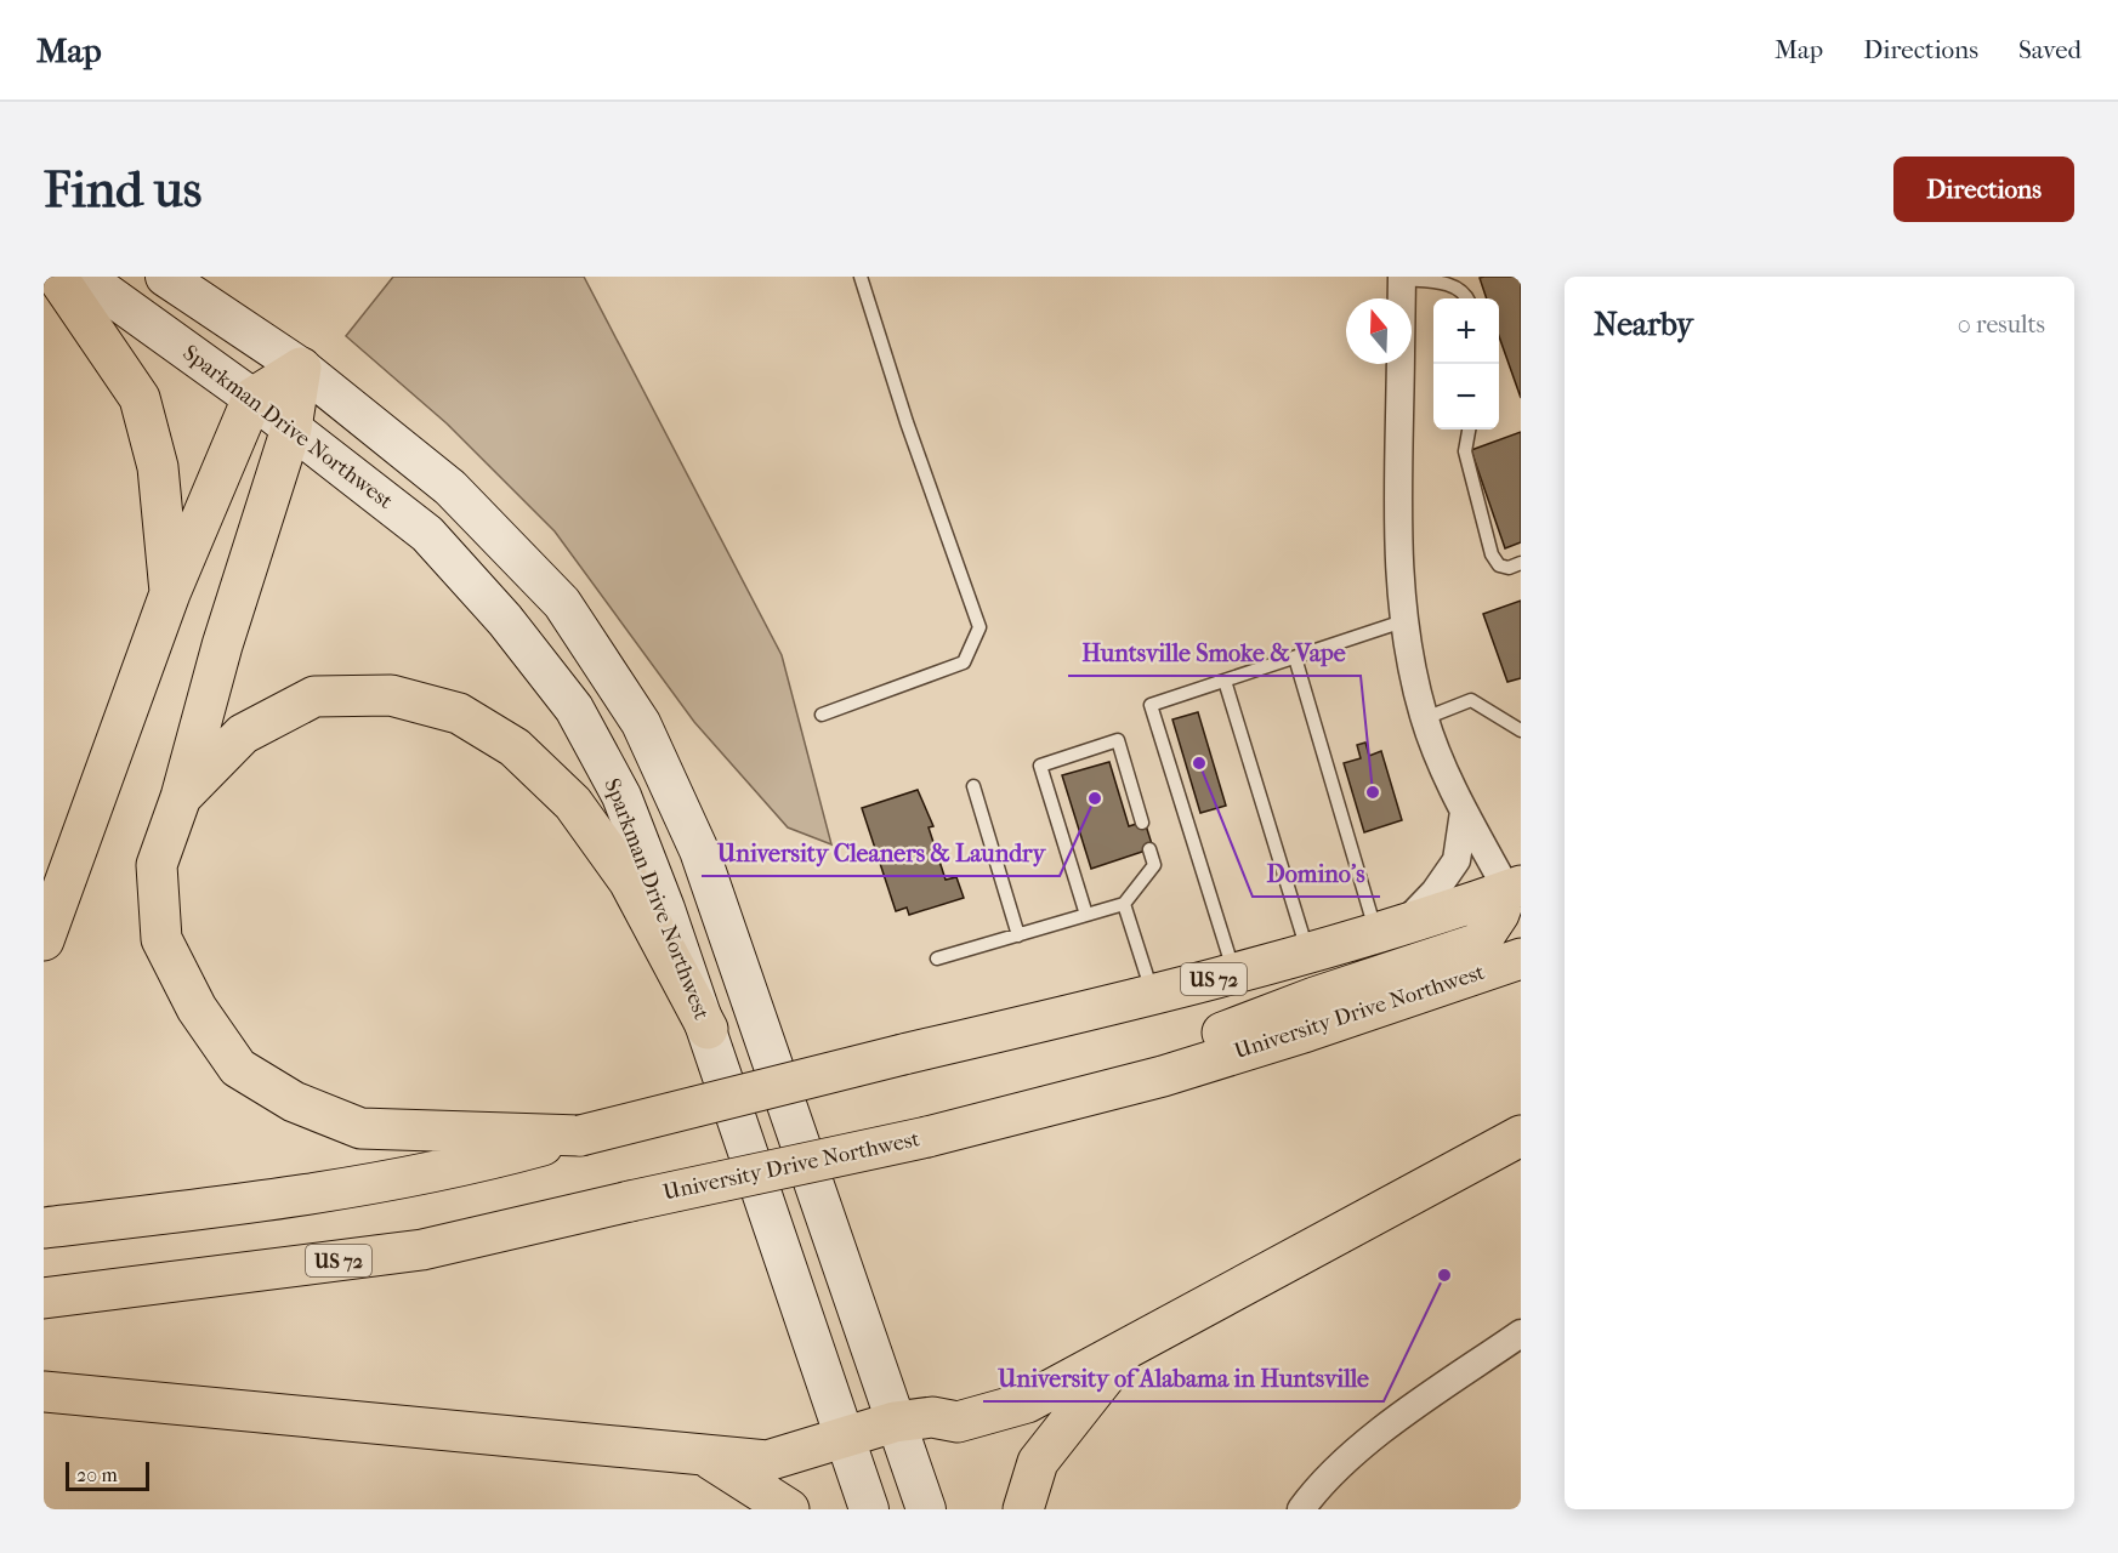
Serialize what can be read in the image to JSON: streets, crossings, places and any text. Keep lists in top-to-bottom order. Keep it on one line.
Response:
{"streets":{"highway":["US 72","University Drive Northwest"],"main road":["Sparkman Drive Northwest"]},"crossings":[["US 72","University Drive Northwest"]],"places":["Domino's","Huntsville Smoke & Vape","University Cleaners & Laundry","University of Alabama in Huntsville"],"scale_bar":"20 m","north":"top","page":{"header":"Map","nav":["Map","Directions","Saved"],"buttons":"Directions","title":"Find us","heading":["Nearby","0 results"],"map_buttons":["+","−"],"scale":"20 m"}}
